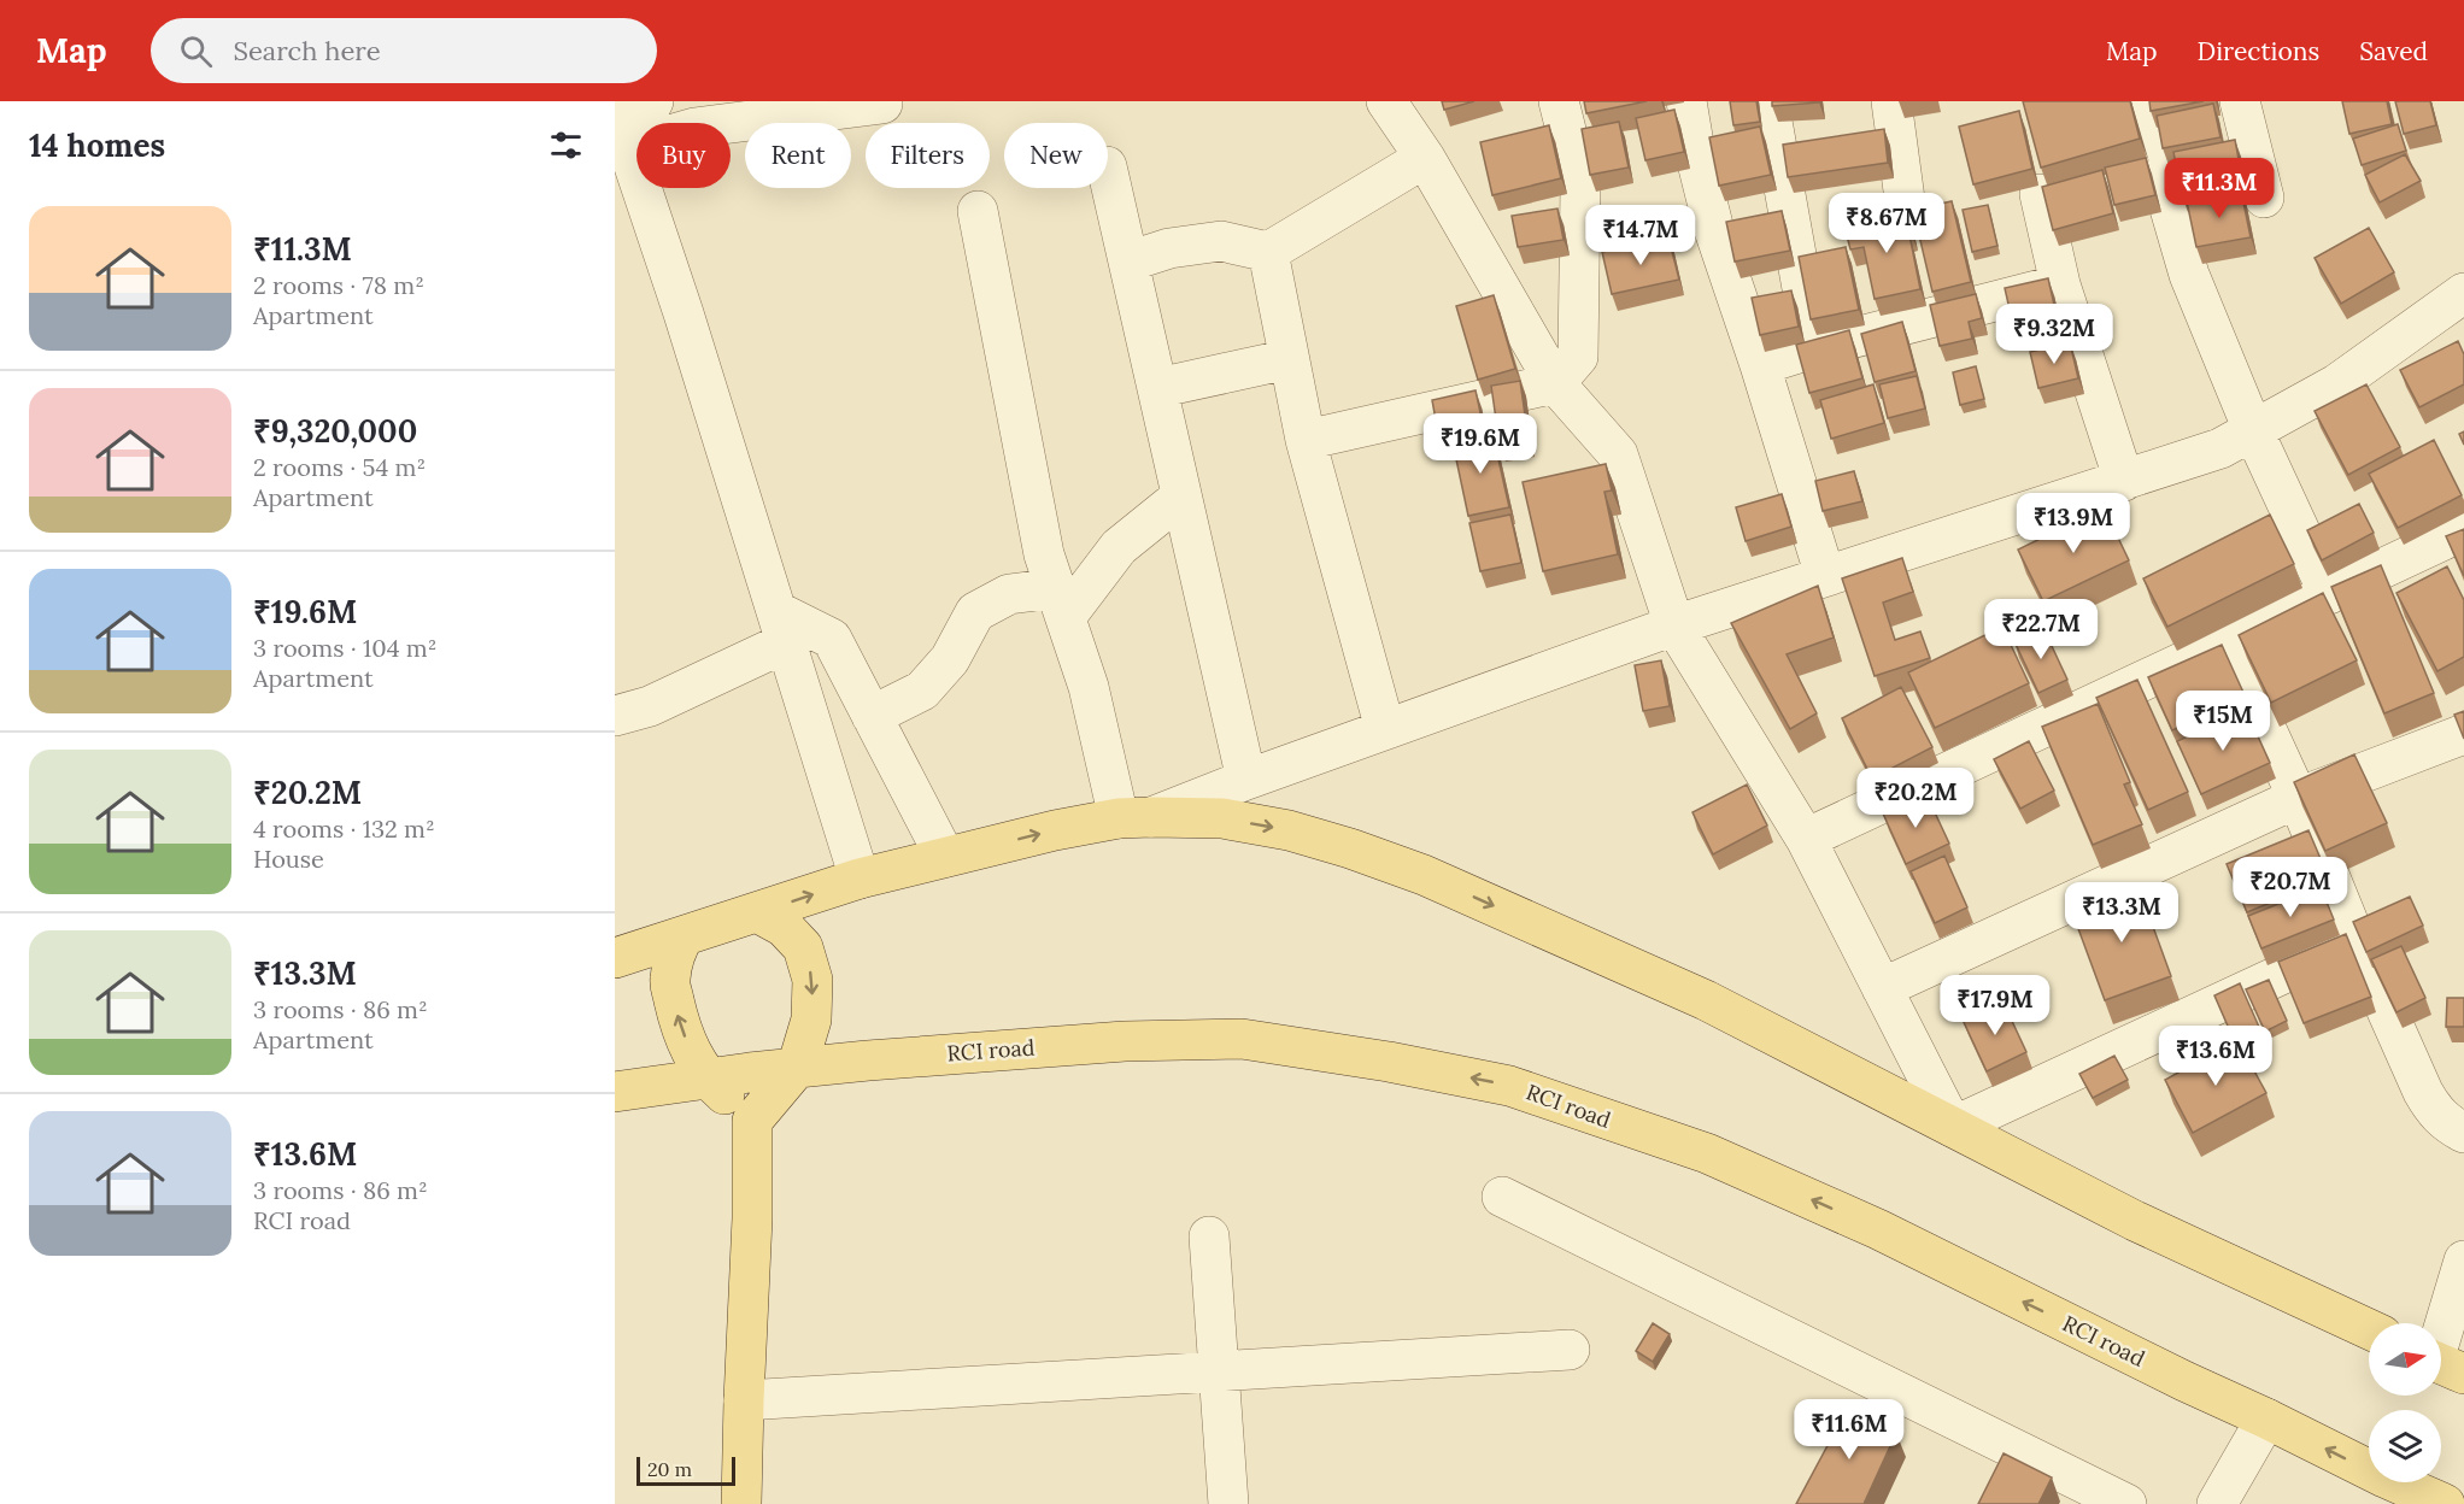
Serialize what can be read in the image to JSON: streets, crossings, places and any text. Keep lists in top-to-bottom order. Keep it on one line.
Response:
{"streets":{"main road":["RCI road"]},"scale_bar":"20 m","north":"right","page":{"header":"Map","search":"Search here","nav":["Map","Directions","Saved"],"heading":"14 homes","chip":["Buy","Rent","Filters","New"],"price":["₹11.3M","₹8.67M","₹14.7M","₹9.32M","₹19.6M","₹13.9M","₹22.7M","₹15M","₹20.2M","₹20.7M","₹13.3M","₹17.9M","₹13.6M","₹11.6M"],"list":[{"name":"₹11.3M","note":"2 rooms · 78 m² · Apartment"},{"name":"₹9,320,000","note":"2 rooms · 54 m² · Apartment"},{"name":"₹19.6M","note":"3 rooms · 104 m² · Apartment"},{"name":"₹20.2M","note":"4 rooms · 132 m² · House"},{"name":"₹13.3M","note":"3 rooms · 86 m² · Apartment"},{"name":"₹13.6M","note":"3 rooms · 86 m² · RCI road"}],"scale":"20 m"}}
